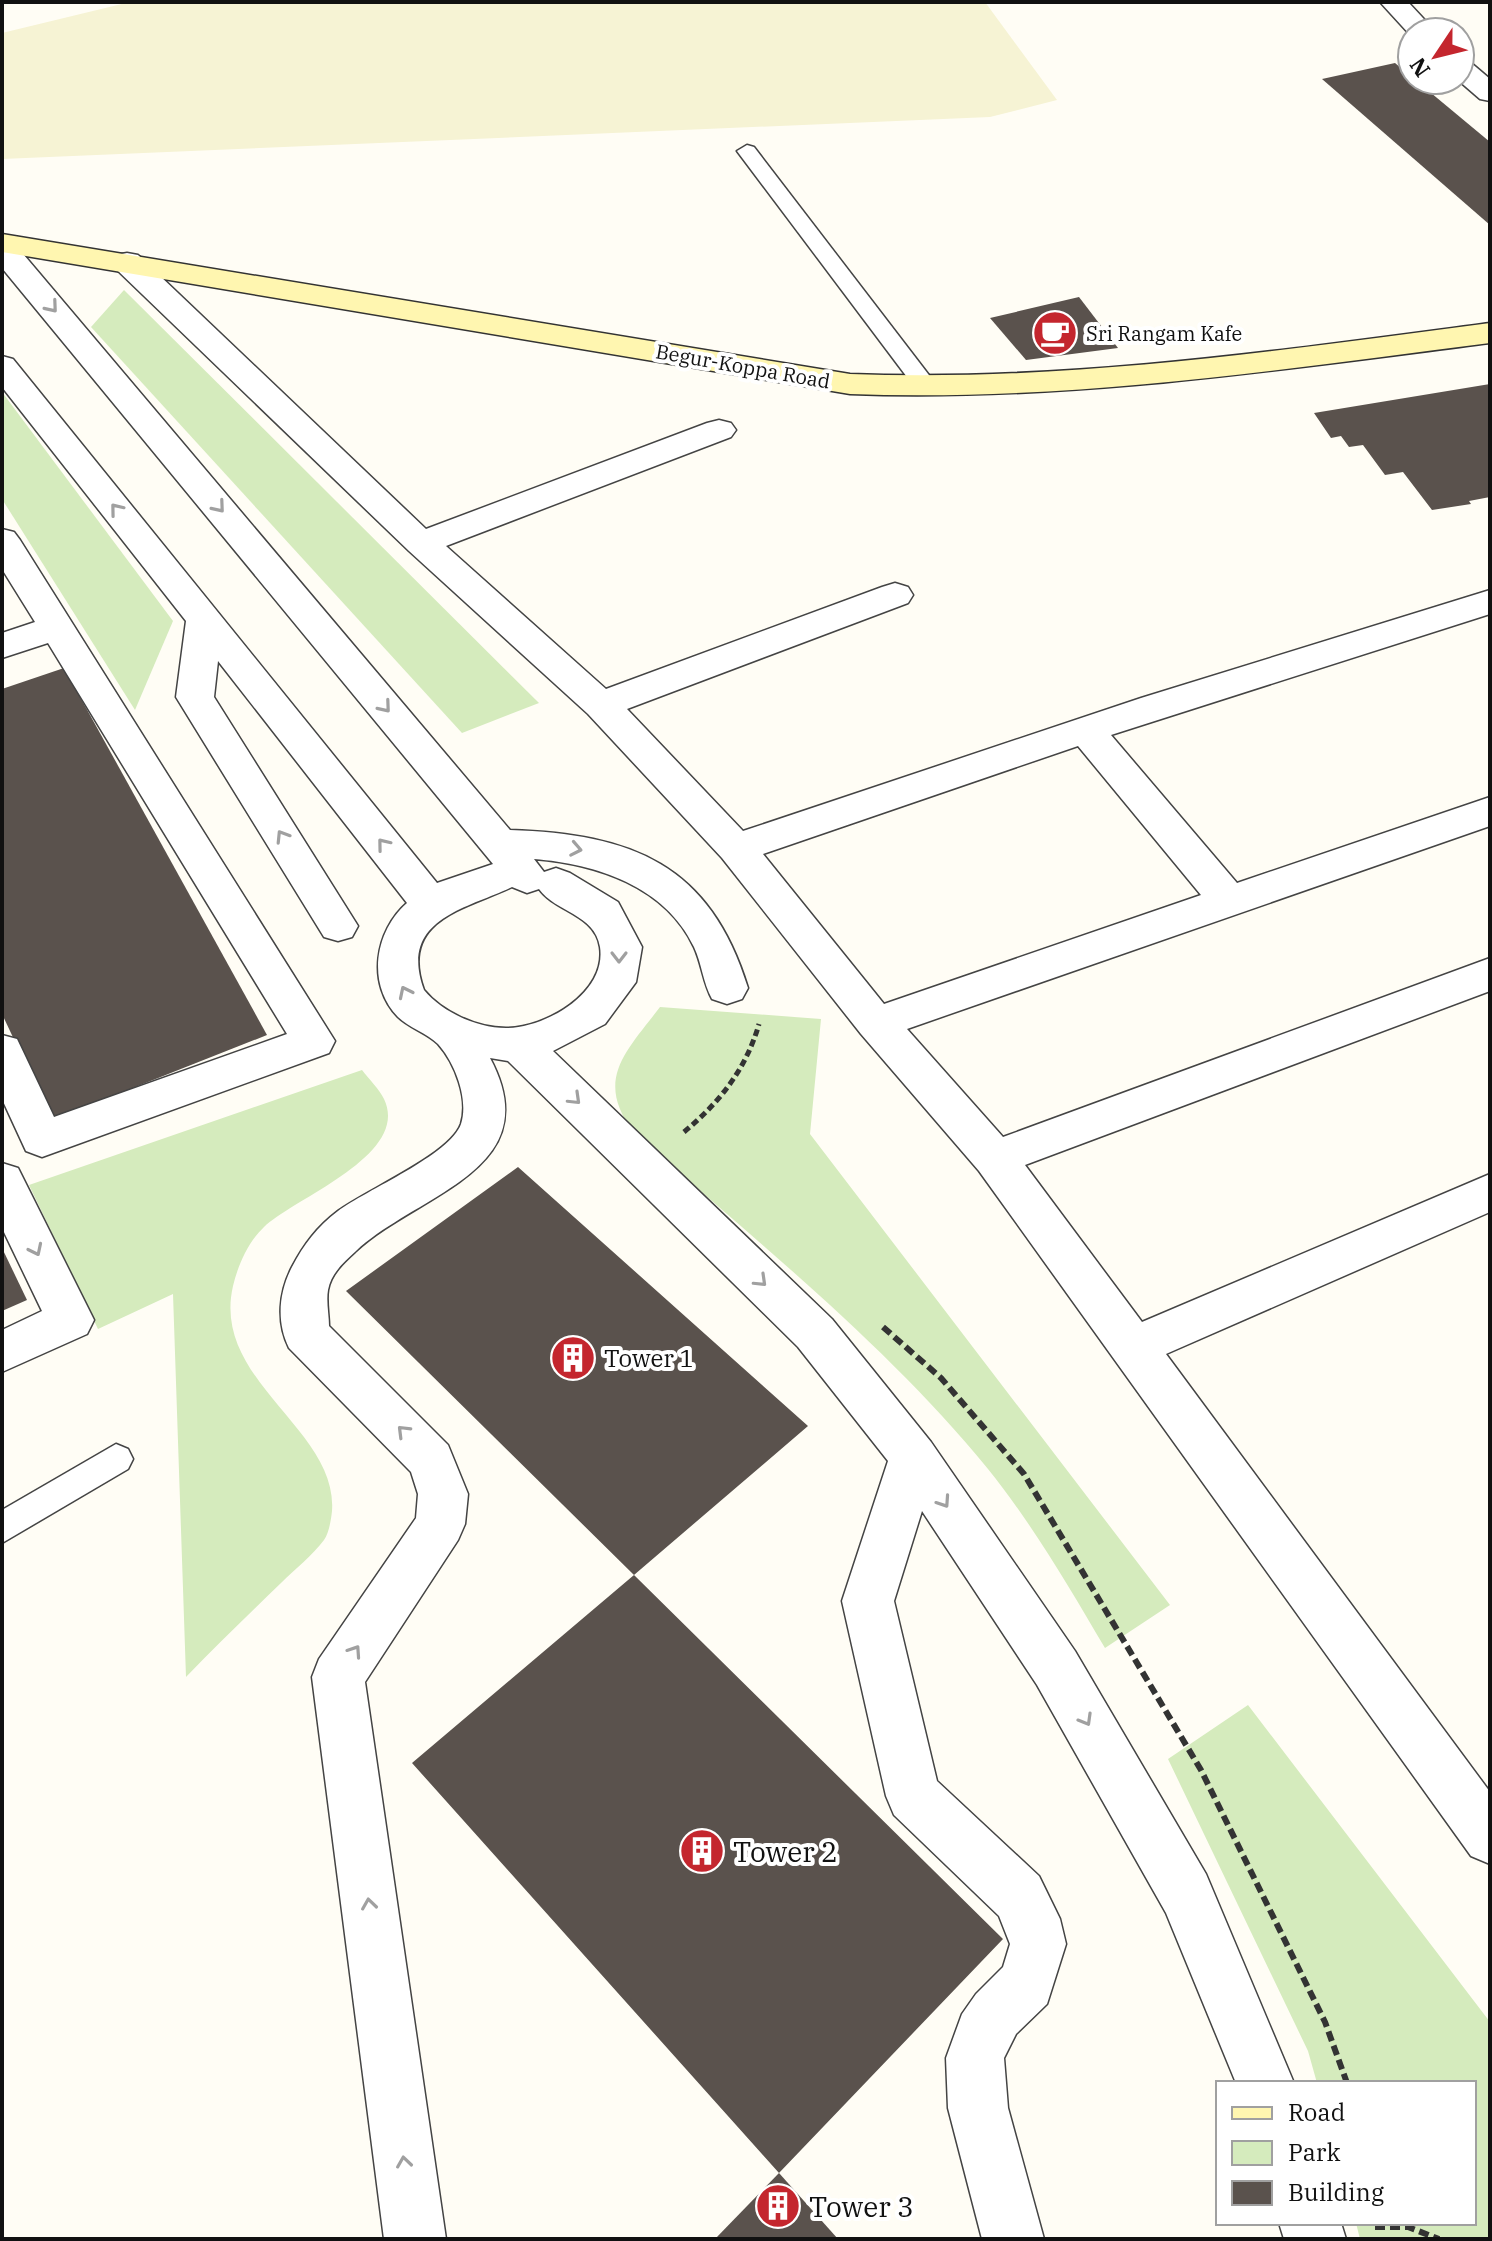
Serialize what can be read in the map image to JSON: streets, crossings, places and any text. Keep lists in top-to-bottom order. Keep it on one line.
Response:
{"streets":{"main road":["Begur-Koppa Road"]},"places":{"cafe":["Sri Rangam Kafe"],"building":["Tower 1","Tower 2","Tower 3"]},"legend":["Road","Park","Building"],"north":"bottom left"}
